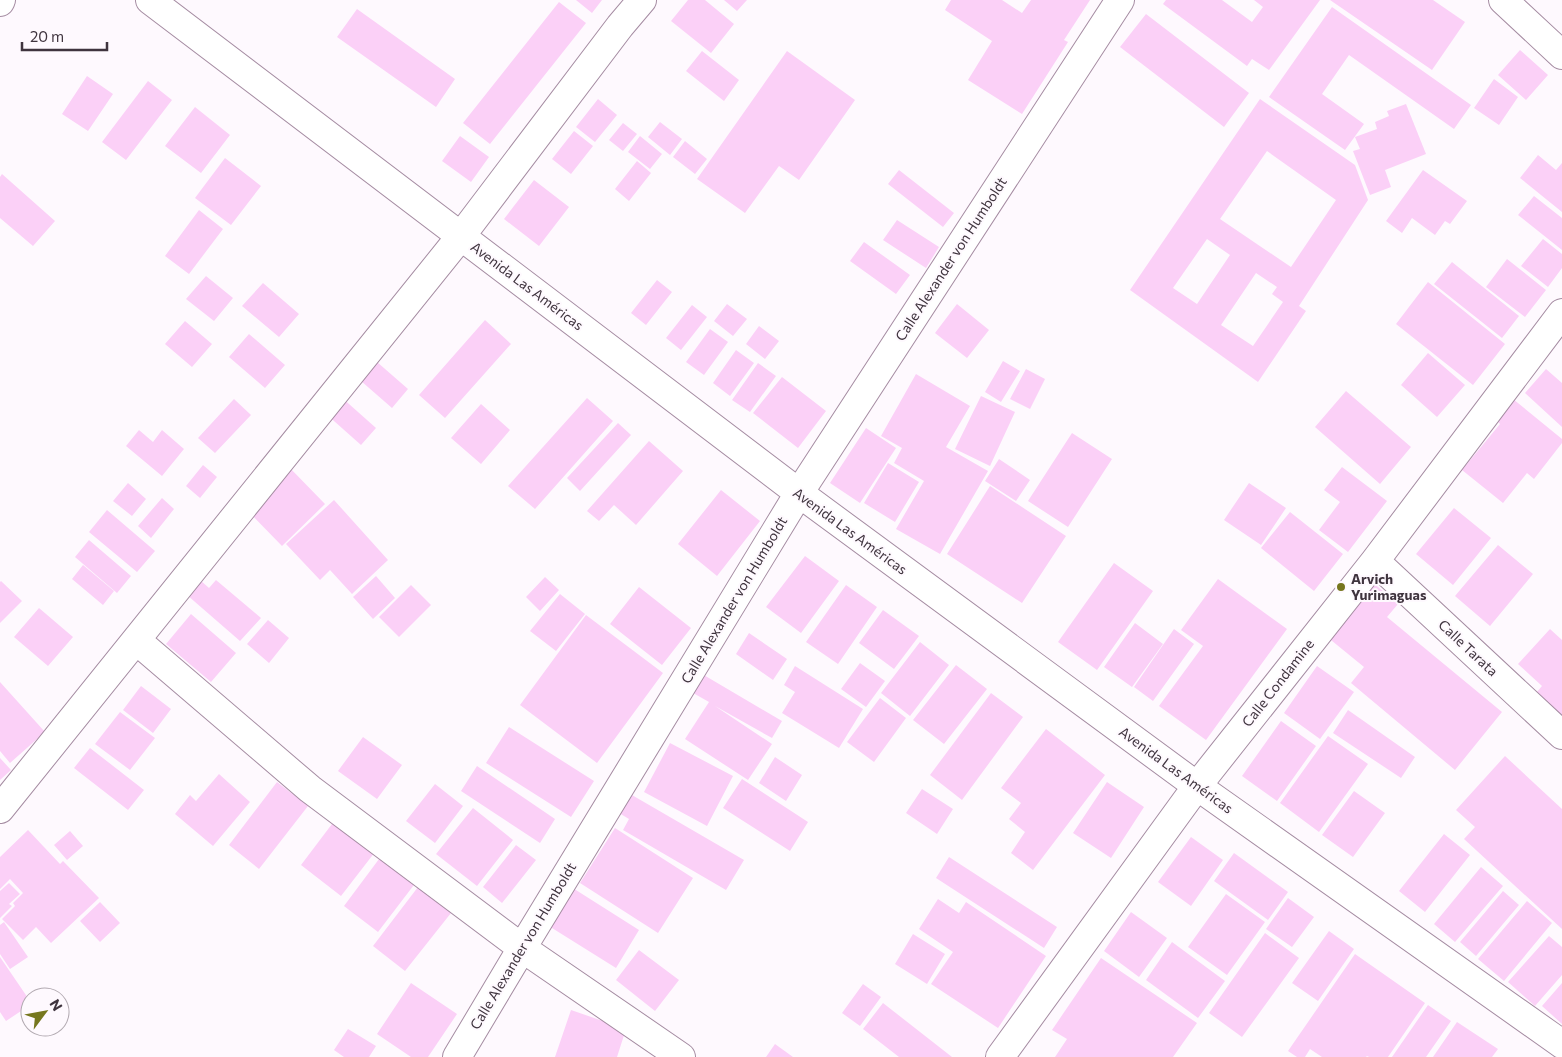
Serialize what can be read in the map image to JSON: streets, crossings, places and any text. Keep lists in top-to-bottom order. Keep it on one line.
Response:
{"streets":{"street":["Calle Alexander von Humboldt","Avenida Las Américas","Calle Tarata","Calle Condamine"]},"crossings":[["Calle Alexander von Humboldt","Avenida Las Américas"],["Avenida Las Américas","Calle Condamine"],["Calle Tarata","Calle Condamine"]],"places":["Arvich Yurimaguas"],"scale_bar":"20 m","north":"top right"}
